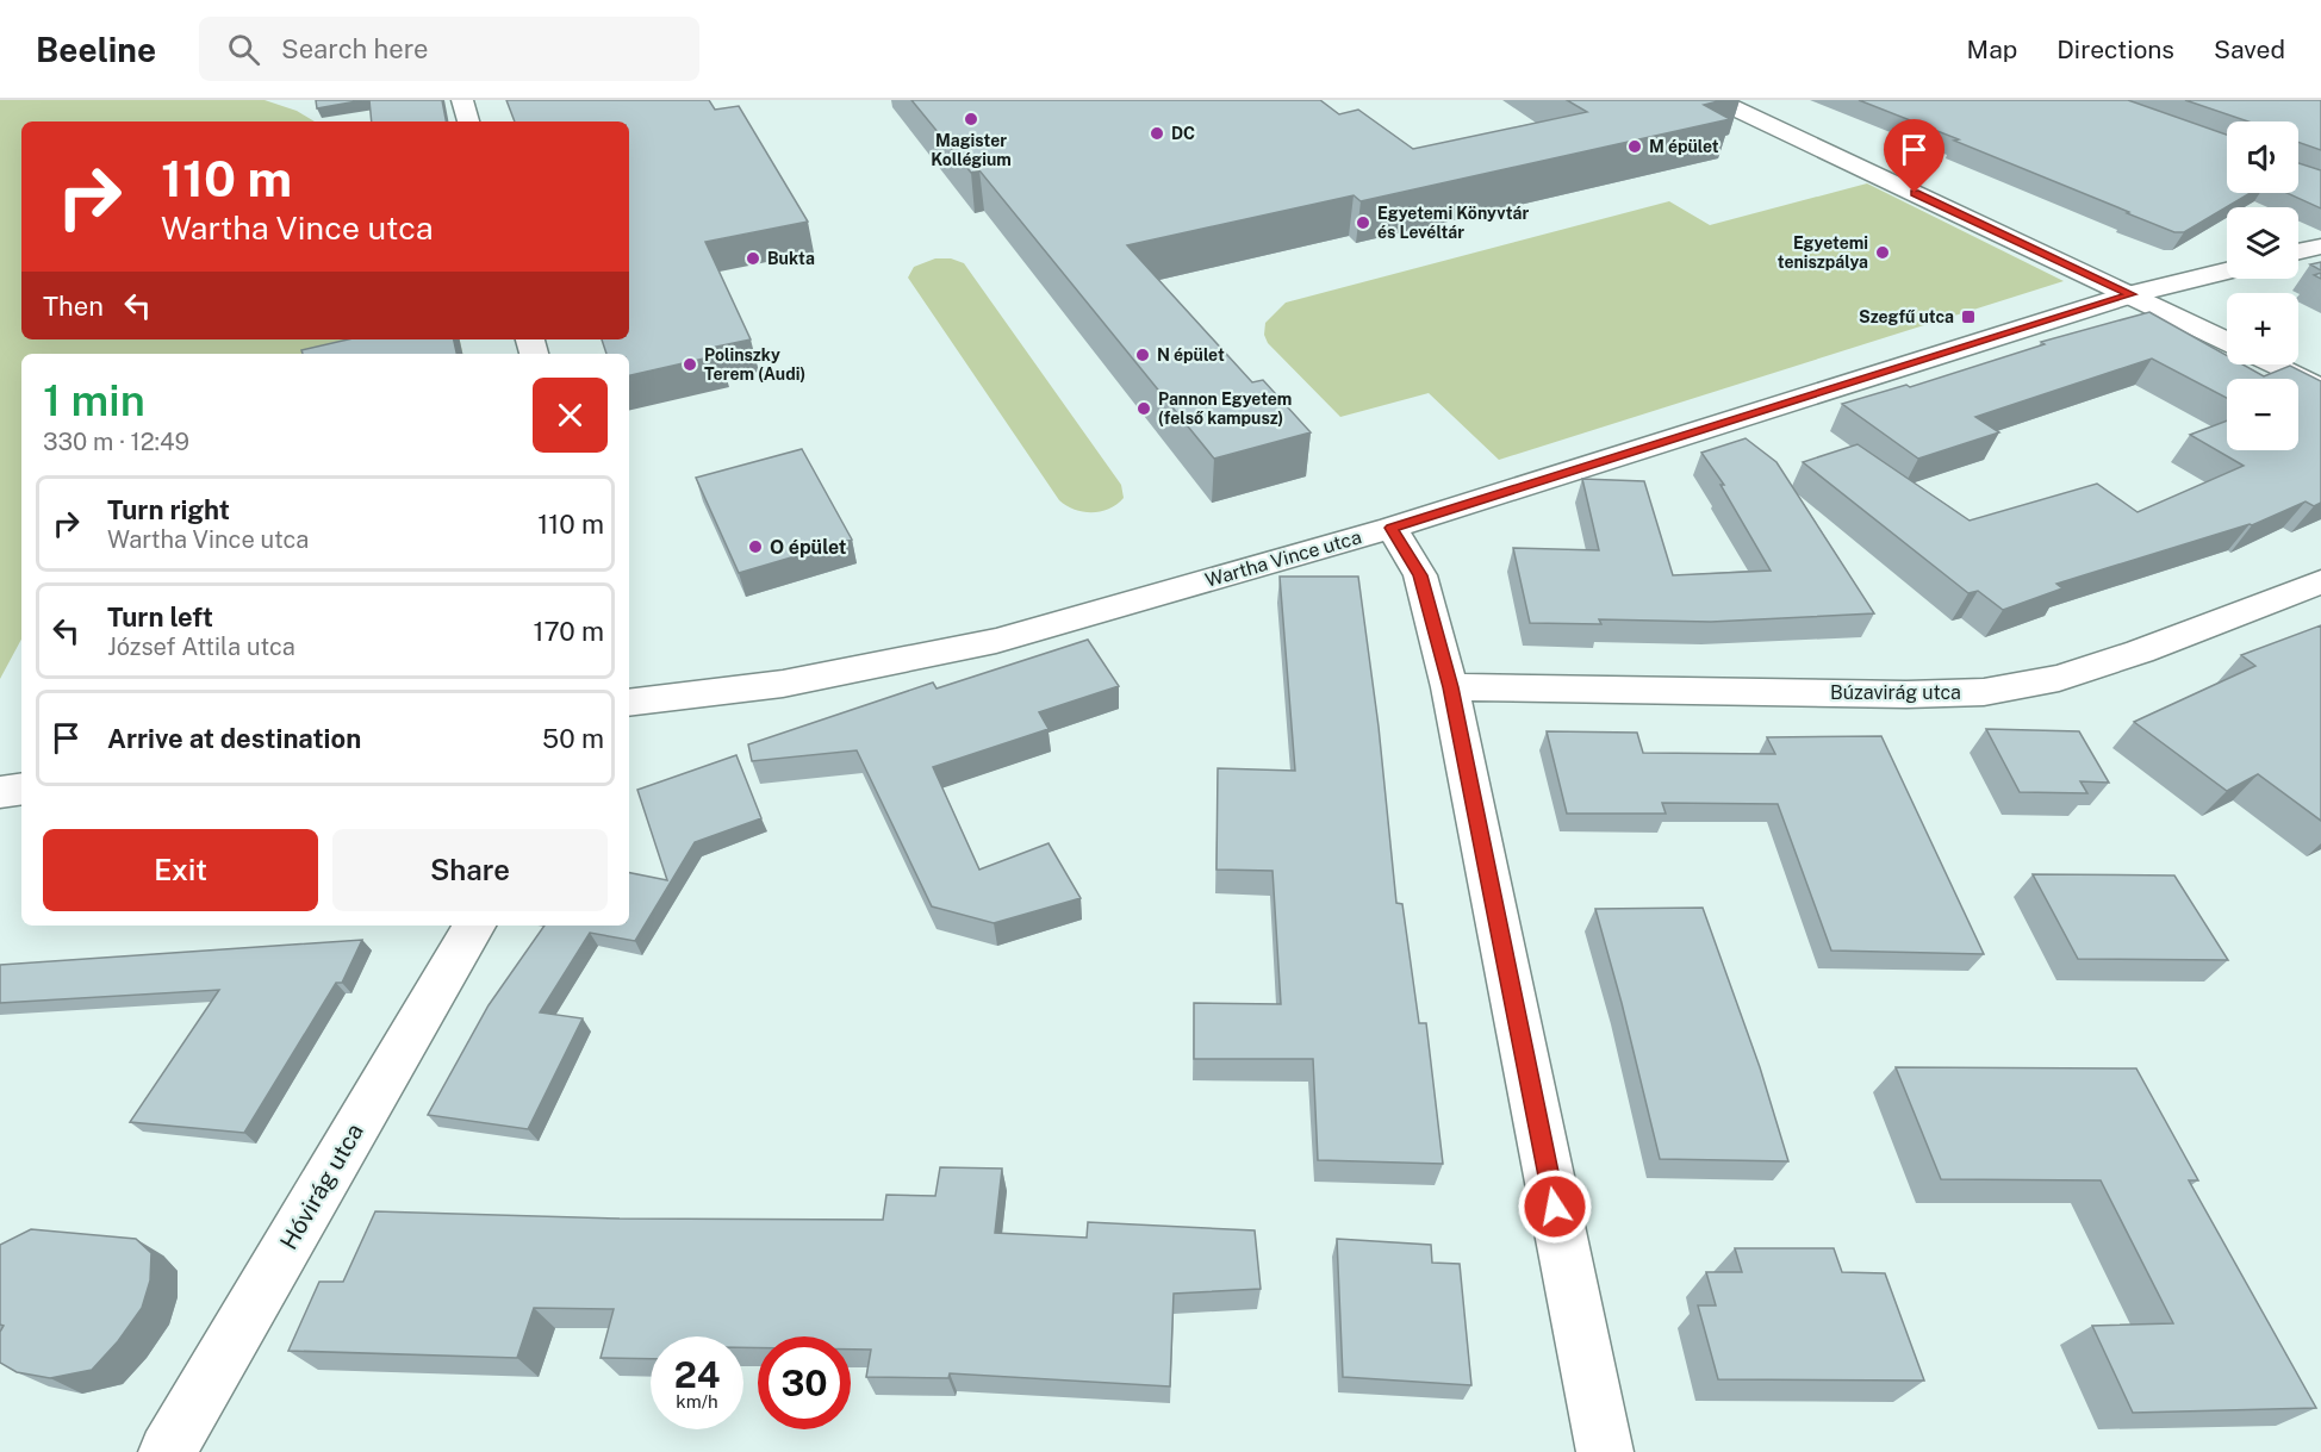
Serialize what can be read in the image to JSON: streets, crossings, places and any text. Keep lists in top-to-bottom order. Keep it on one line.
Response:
{"streets":{"street":["Wartha Vince utca","Búzavirág utca","Hóvirág utca"]},"places":{"other":["Magister Kollégium","DC","M épület","Egyetemi Könyvtár és Levéltár","Egyetemi teniszpálya","Bukta","N épület","Polinszky Terem (Audi)","Pannon Egyetem (felső kampusz)","O épület"],"transit":["Szegfű utca"]},"page":{"header":"Beeline","search":"Search here","nav":["Map","Directions","Saved"],"map_buttons":["+","−"],"turn":["110 m","Wartha Vince utca"],"then":"Then","heading":["1 min","330 m · 12:49"],"list":[{"name":"Turn right","note":"Wartha Vince utca","value":"110 m"},{"name":"Turn left","note":"József Attila utca","value":"170 m"},{"name":"Arrive at destination","value":"50 m"}],"buttons":["Exit","Share"],"speed":"24 km/h","limit":"30"}}
